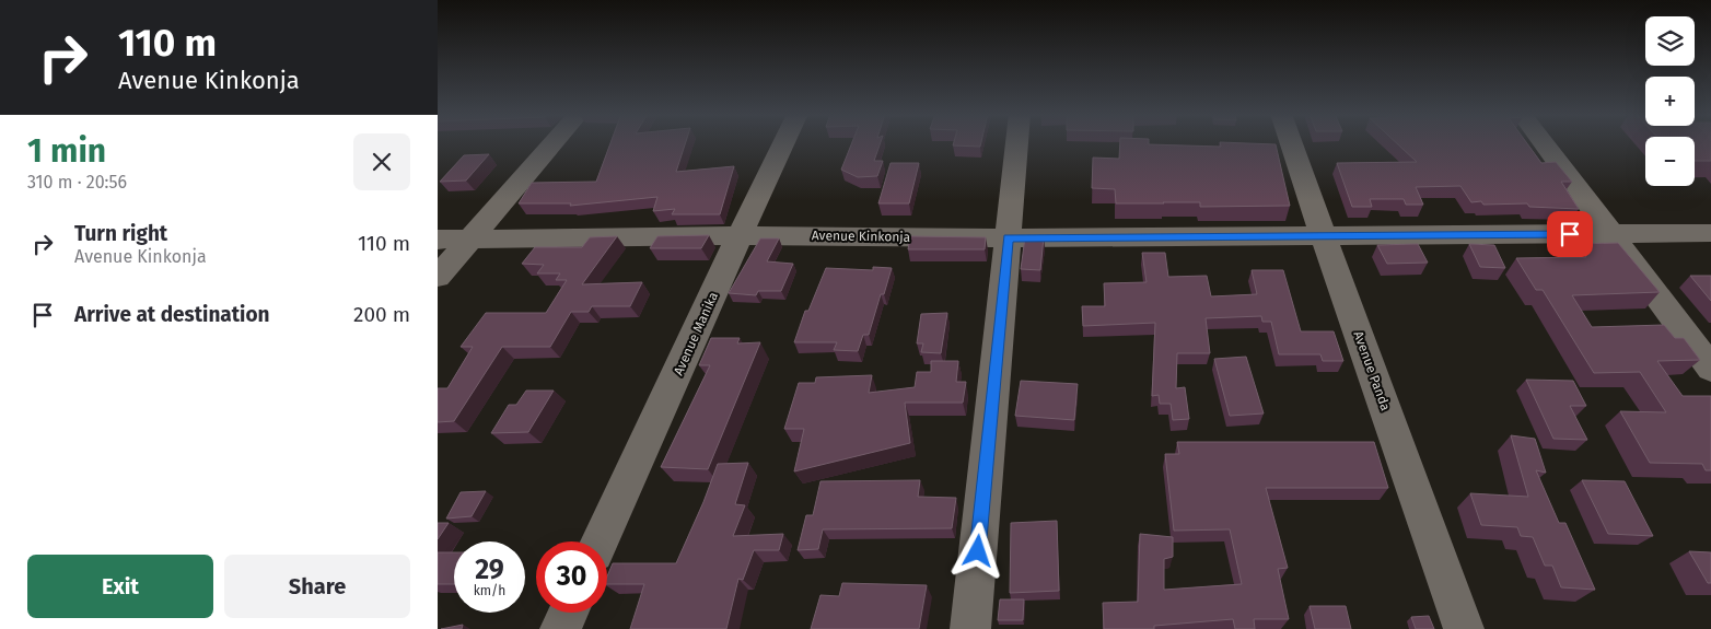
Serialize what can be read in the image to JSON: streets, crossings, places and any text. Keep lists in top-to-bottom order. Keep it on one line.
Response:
{"streets":{"street":["Avenue Kinkonja","Avenue Manika","Avenue Panda"]},"crossings":[["Avenue Kinkonja","Avenue Manika"],["Avenue Kinkonja","Avenue Panda"]],"page":{"turn":["110 m","Avenue Kinkonja"],"map_buttons":["+","−"],"heading":["1 min","310 m · 20:56"],"list":[{"name":"Turn right","note":"Avenue Kinkonja","value":"110 m"},{"name":"Arrive at destination","value":"200 m"}],"speed":"29 km/h","limit":"30","buttons":["Exit","Share"]}}
